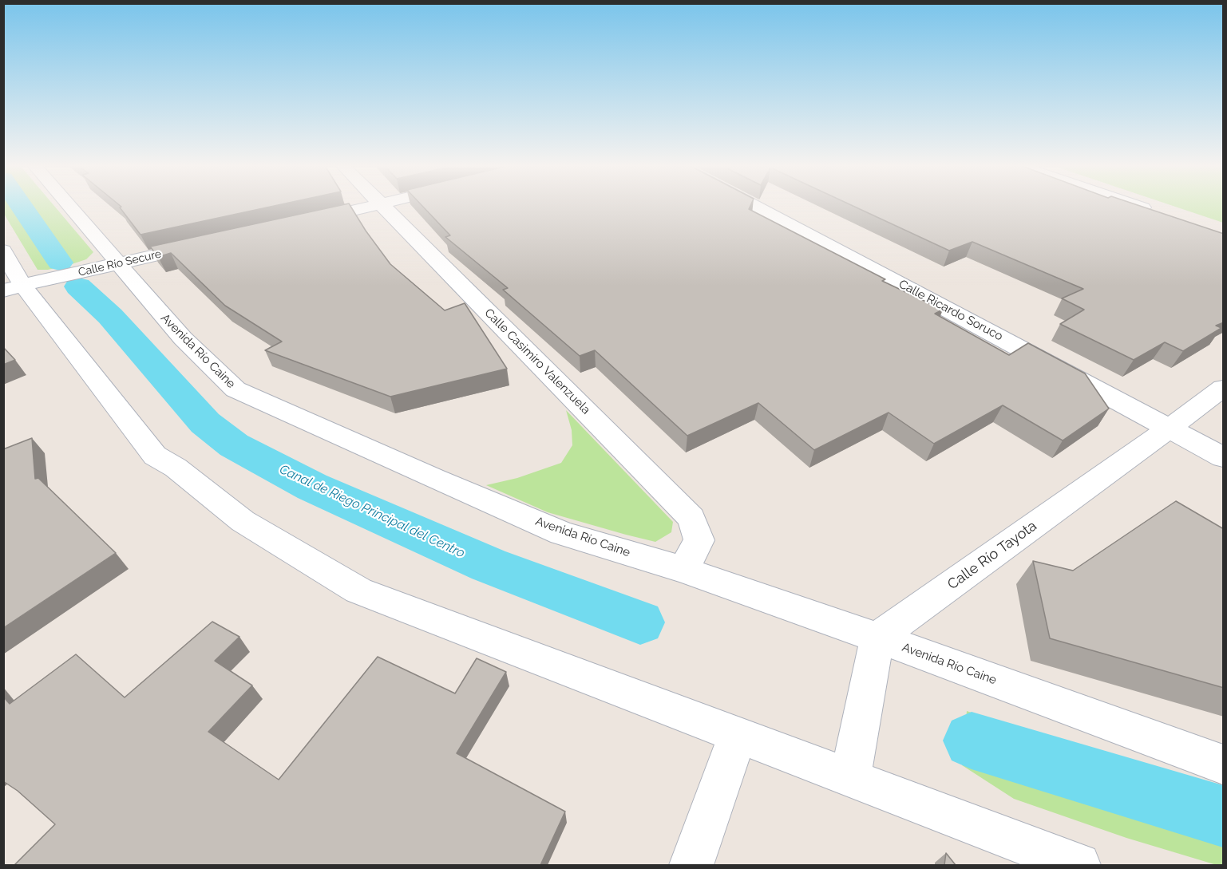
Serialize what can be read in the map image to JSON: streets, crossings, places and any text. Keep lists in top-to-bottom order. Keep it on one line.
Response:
{"streets":{"street":["Calle Río Secure","Calle Ricardo Soruco","Avenida Río Caine","Calle Casimiro Valenzuela","Calle Río Tayota"]},"crossings":[["Calle Río Secure","Avenida Río Caine"],["Calle Ricardo Soruco","Calle Río Tayota"],["Avenida Río Caine","Calle Casimiro Valenzuela"],["Avenida Río Caine","Calle Río Tayota"]],"water":["Canal de Riego Principal del Centro"]}
